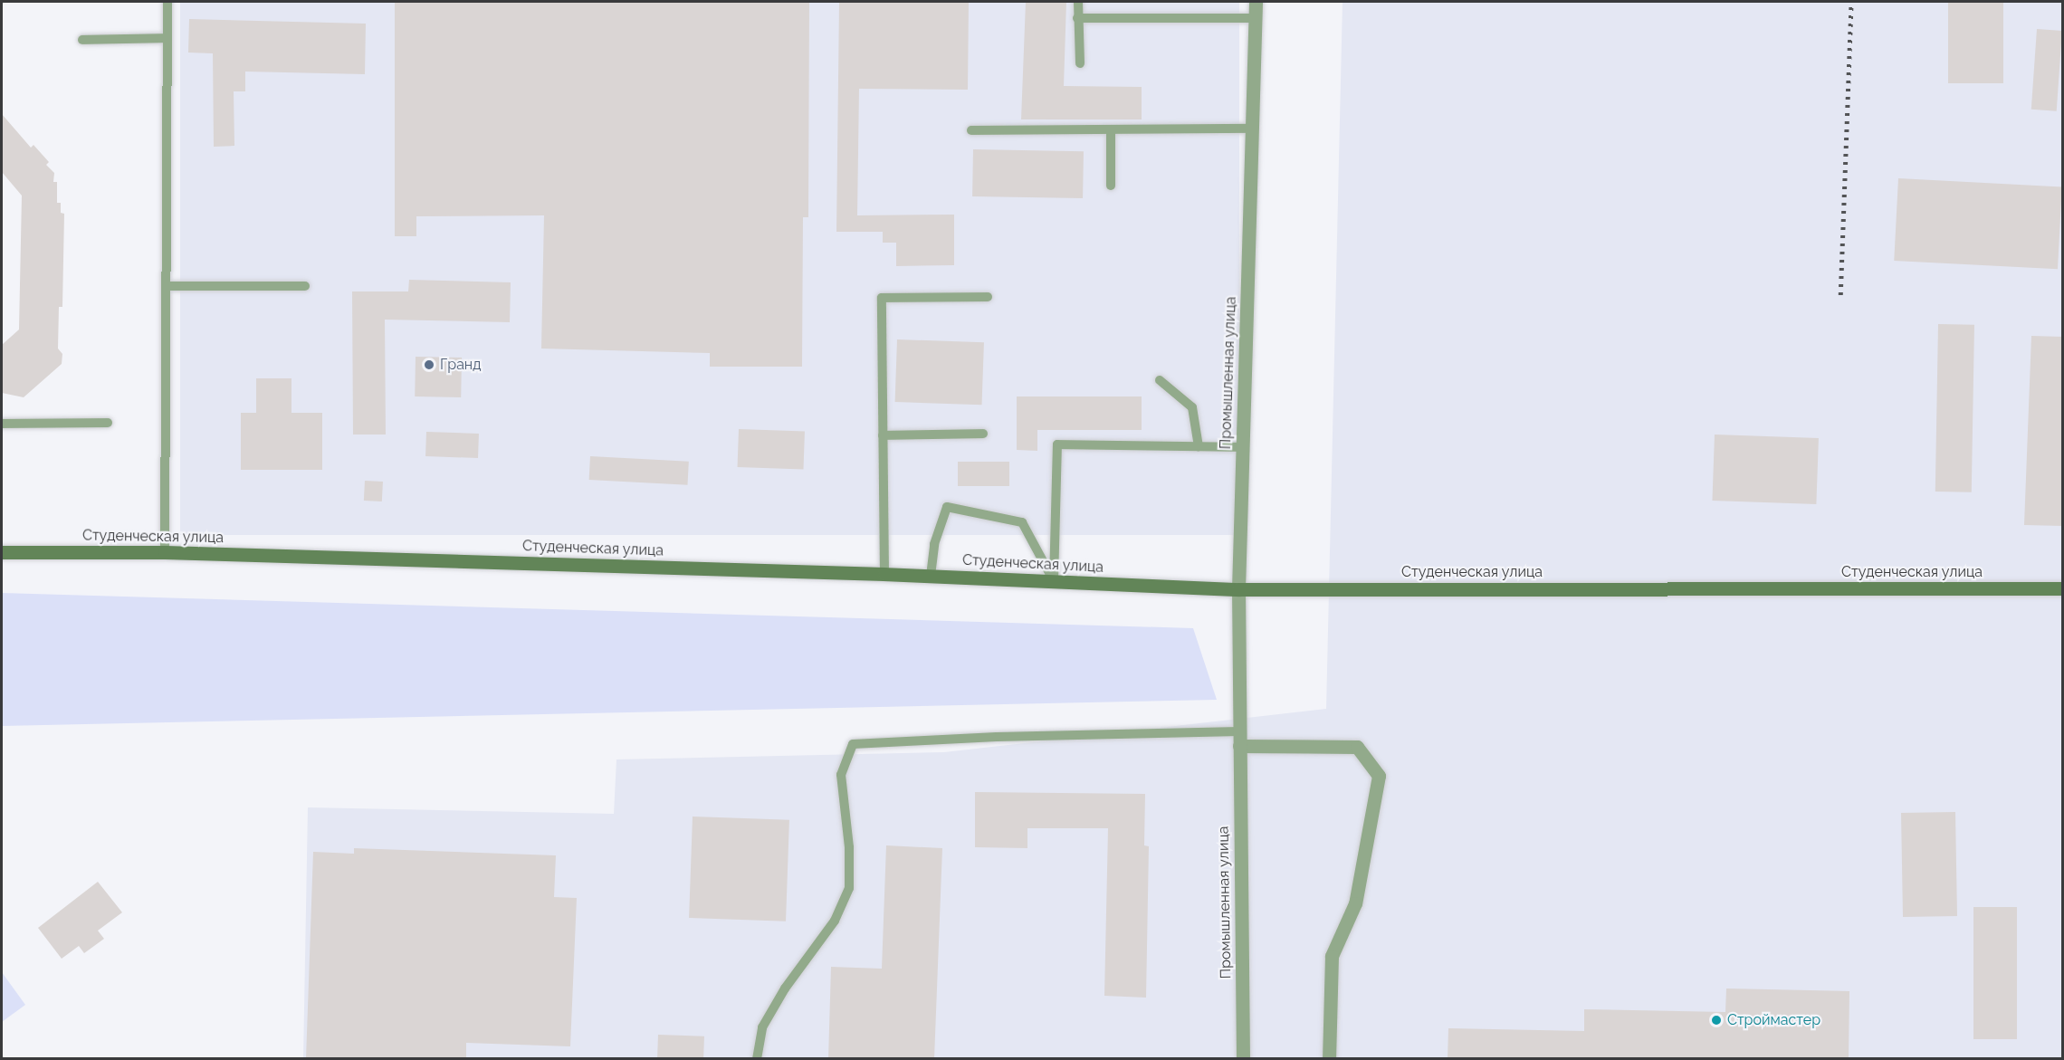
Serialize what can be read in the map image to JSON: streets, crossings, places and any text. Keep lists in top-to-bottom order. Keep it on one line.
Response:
{"streets":{"main road":["Студенческая улица"],"street":["Промышленная улица"]},"crossings":[["Промышленная улица","Студенческая улица"]],"places":["Гранд","Строймастер"]}
